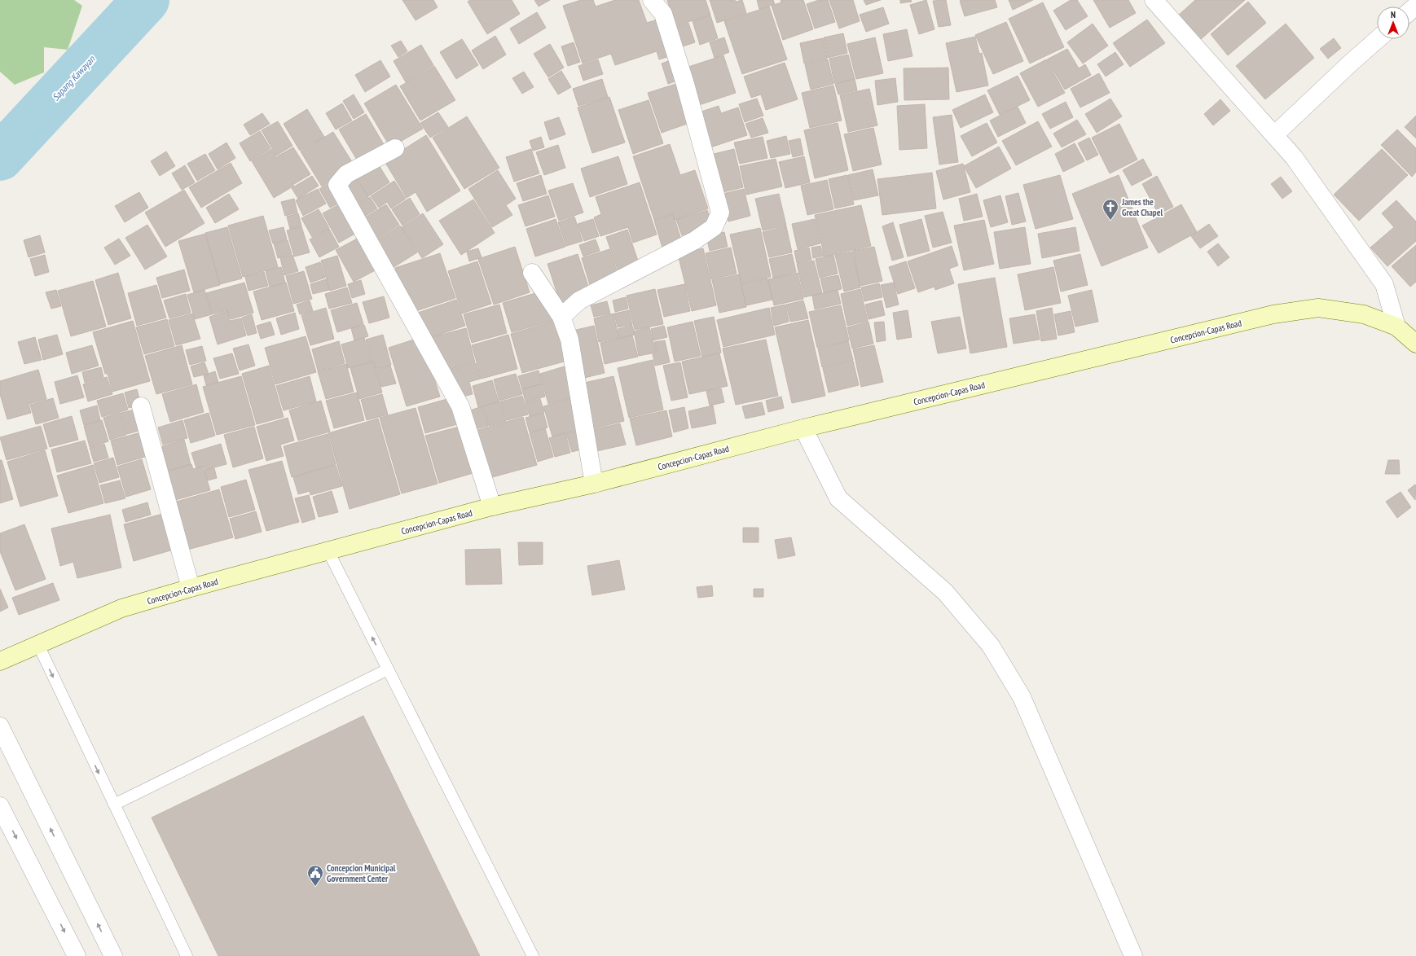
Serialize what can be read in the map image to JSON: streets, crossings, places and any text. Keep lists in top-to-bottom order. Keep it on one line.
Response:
{"streets":{"main road":["Concepcion-Capas Road"]},"water":["Sapang Kawayan"],"places":{"church":["James the Great Chapel"],"public building":["Concepcion Municipal Government Center"]},"north":"top"}
